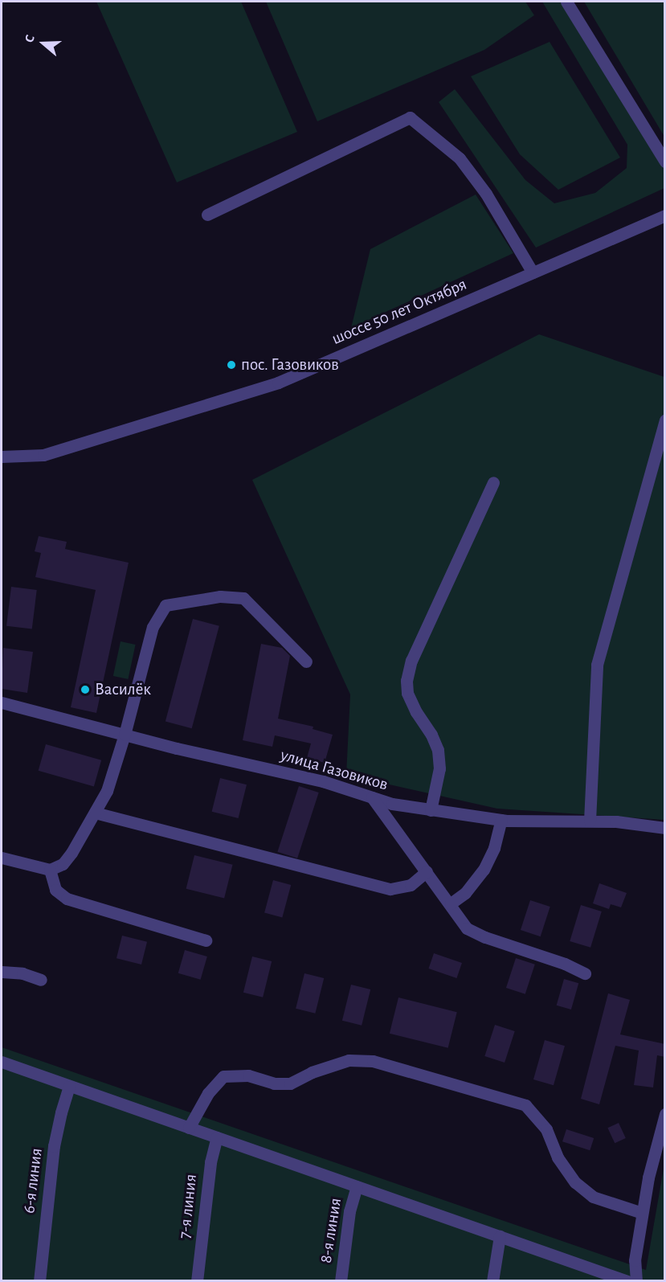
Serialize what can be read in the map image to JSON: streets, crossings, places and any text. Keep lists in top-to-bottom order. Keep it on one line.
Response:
{"streets":{"street":["шоссе 50 лет Октября","улица Газовиков","6-я линия","7-я линия","8-я линия"]},"places":["пос. Газовиков","Василёк"],"north":"left"}
